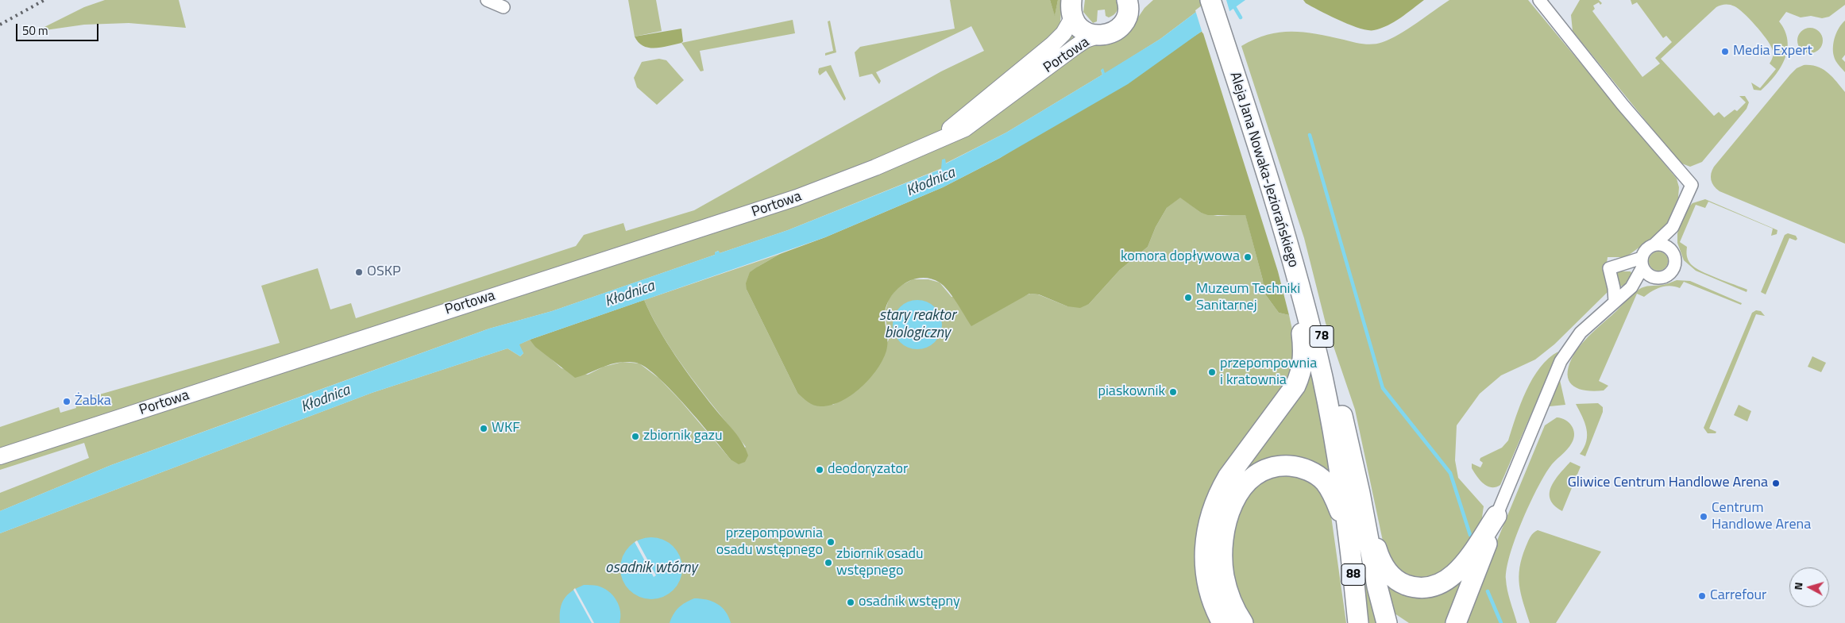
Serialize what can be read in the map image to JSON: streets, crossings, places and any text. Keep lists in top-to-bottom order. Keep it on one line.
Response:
{"streets":{"main road":["Aleja Jana Nowaka-Jeziorańskiego","78","88"],"street":["Portowa"]},"crossings":[["Aleja Jana Nowaka-Jeziorańskiego","78"]],"water":["Kłodnica","stary reaktor biologiczny","osadnik wtórny"],"places":["Media Expert","komora dopływowa","OSKP","Muzeum Techniki Sanitarnej","przepompownia i kratownia","piaskownik","Żabka","WKF","zbiornik gazu","deodoryzator","Gliwice Centrum Handlowe Arena","Centrum Handlowe Arena","przepompownia osadu wstępnego","zbiornik osadu wstępnego","Carrefour","osadnik wstępny"],"scale_bar":"50 m","north":"left"}
